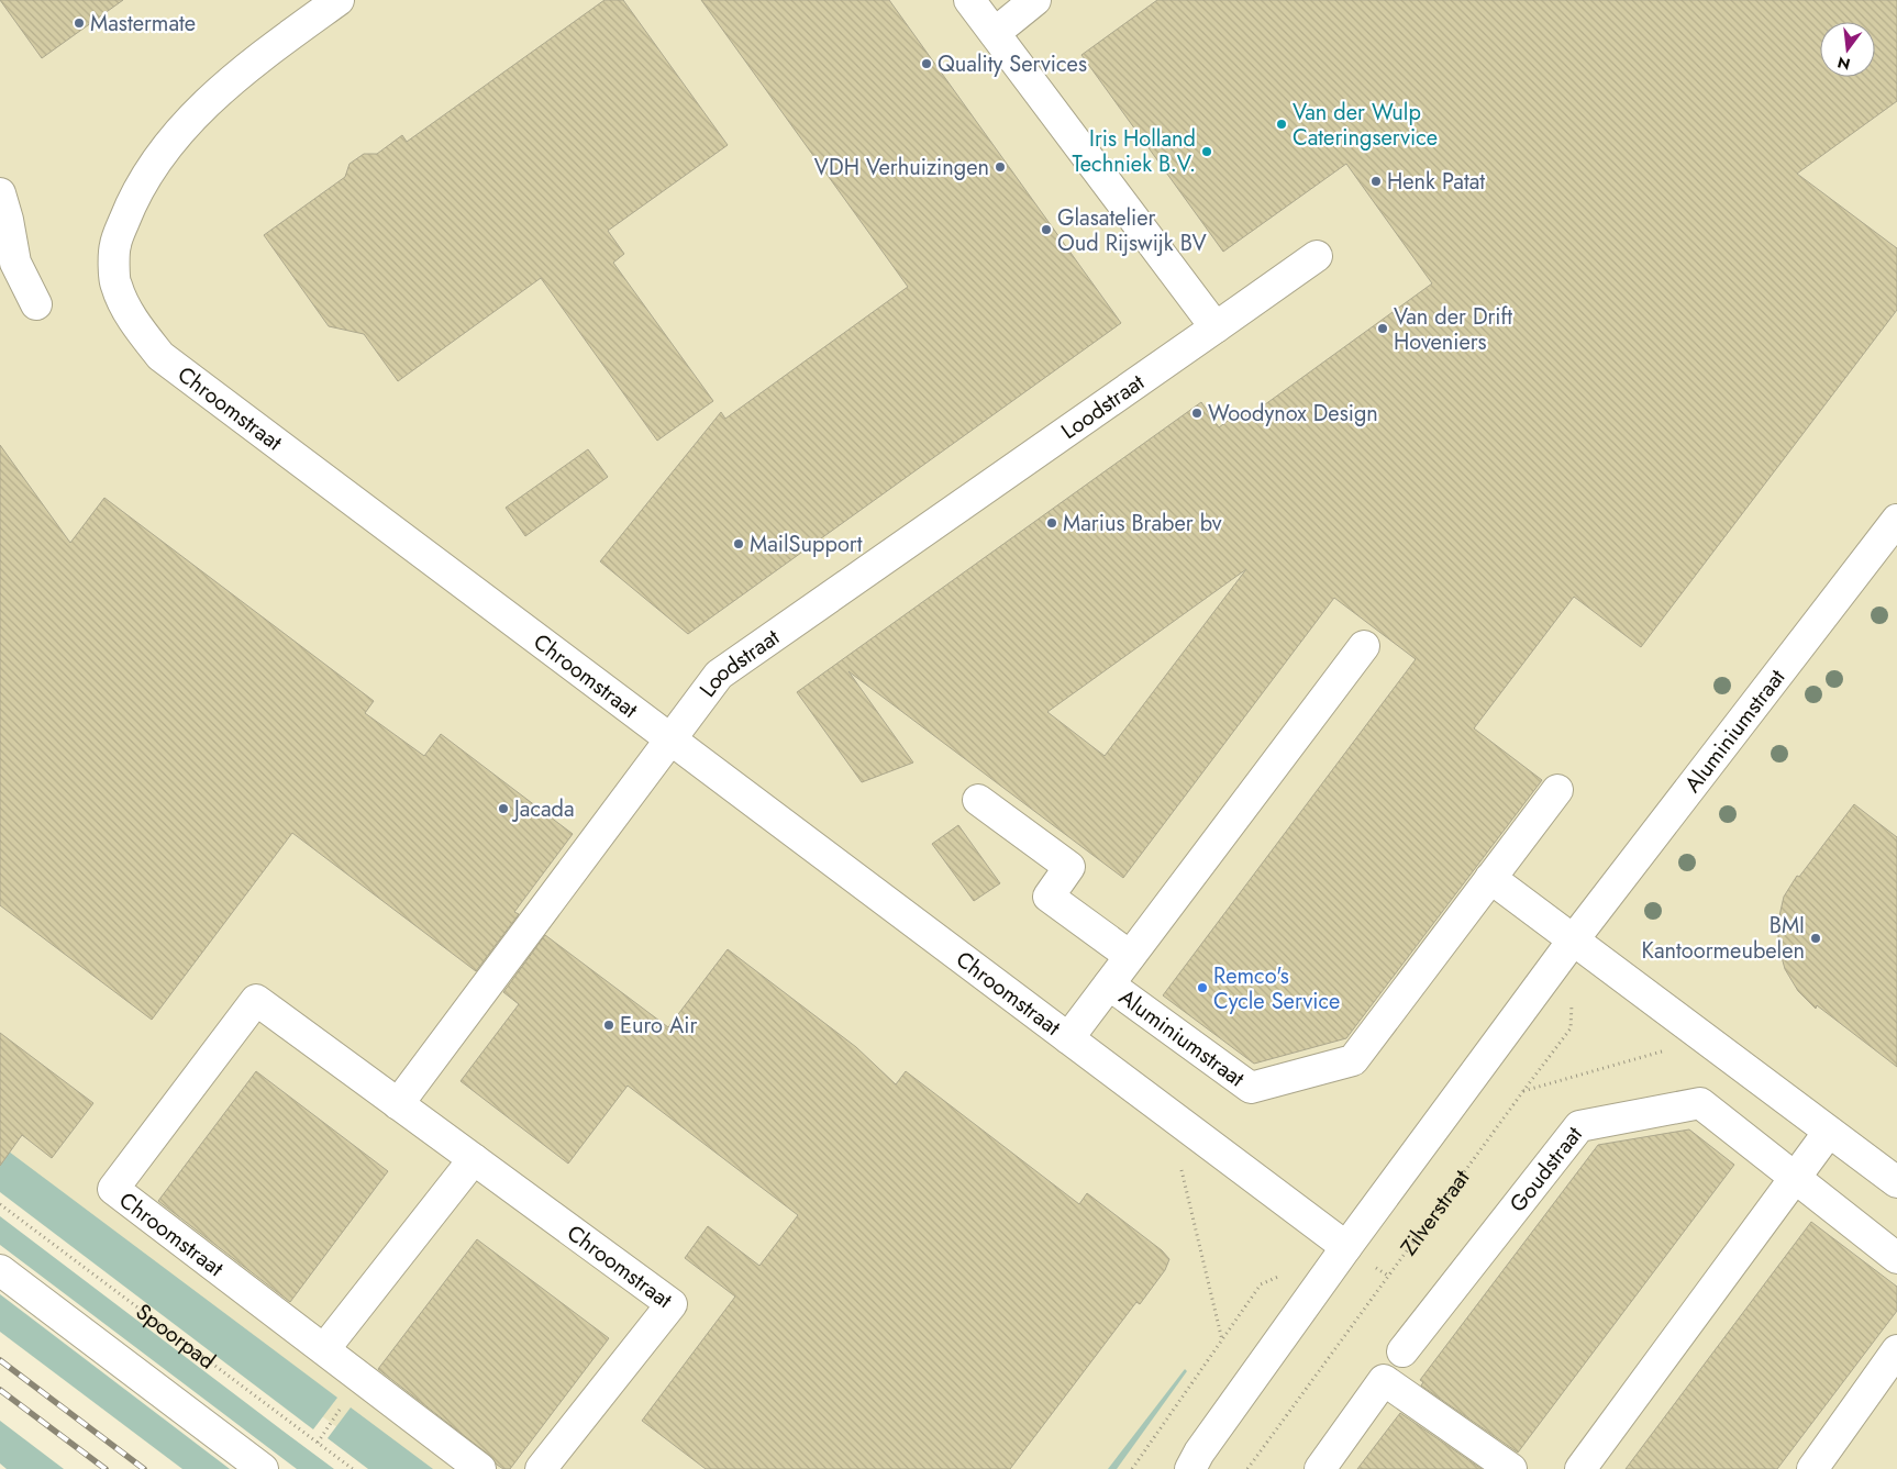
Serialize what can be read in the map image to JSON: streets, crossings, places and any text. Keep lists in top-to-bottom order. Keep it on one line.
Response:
{"streets":{"street":["Loodstraat","Chroomstraat","Aluminiumstraat","Goudstraat"],"path":["Zilverstraat","Spoorpad"]},"crossings":[["Loodstraat","Chroomstraat"],["Chroomstraat","Aluminiumstraat"]],"places":["Mastermate","Quality Services","Van der Wulp Cateringservice","Iris Holland Techniek B.V.","VDH Verhuizingen","Henk Patat","Glasatelier Oud Rijswijk BV","Van der Drift Hoveniers","Woodynox Design","Marius Braber bv","MailSupport","Jacada","BMI Kantoormeubelen","Remco's Cycle Service","Euro Air"],"north":"bottom"}
